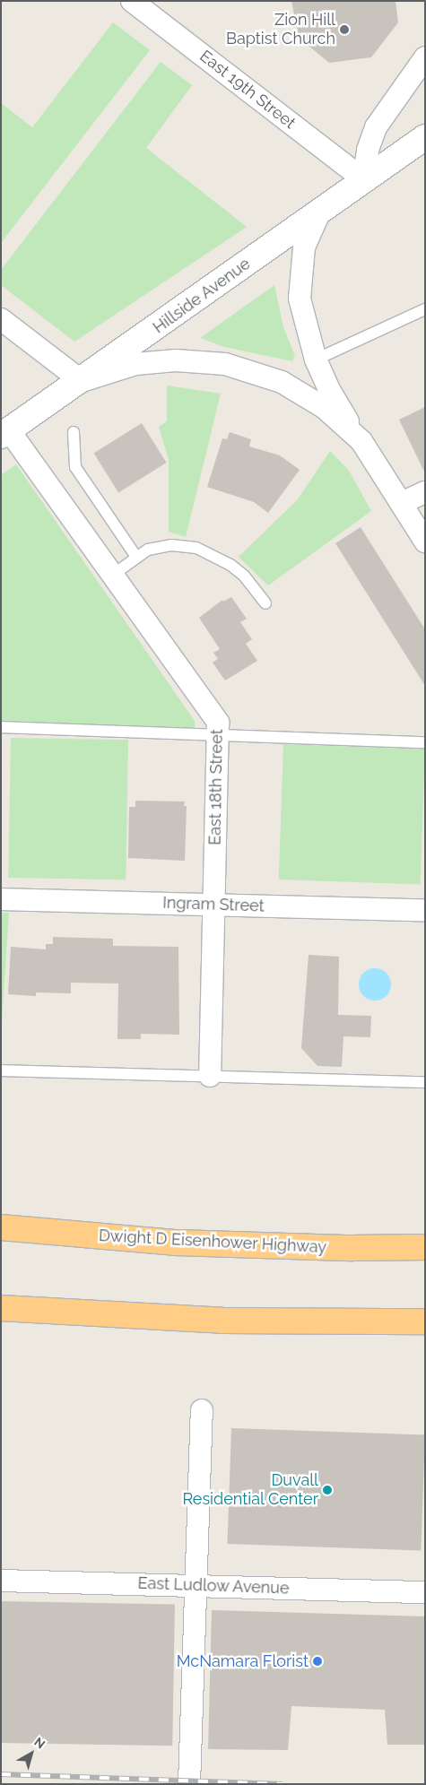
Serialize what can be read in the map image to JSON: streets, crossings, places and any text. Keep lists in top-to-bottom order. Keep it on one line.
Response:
{"streets":{"highway":["Dwight D Eisenhower Highway"],"street":["East 19th Street","Hillside Avenue","East 18th Street","Ingram Street","East Ludlow Avenue"]},"crossings":[["East 19th Street","Hillside Avenue"],["Hillside Avenue","East 18th Street"],["East 18th Street","Ingram Street"]],"places":["Zion Hill Baptist Church","Duvall Residential Center","McNamara Florist"],"north":"top right"}
